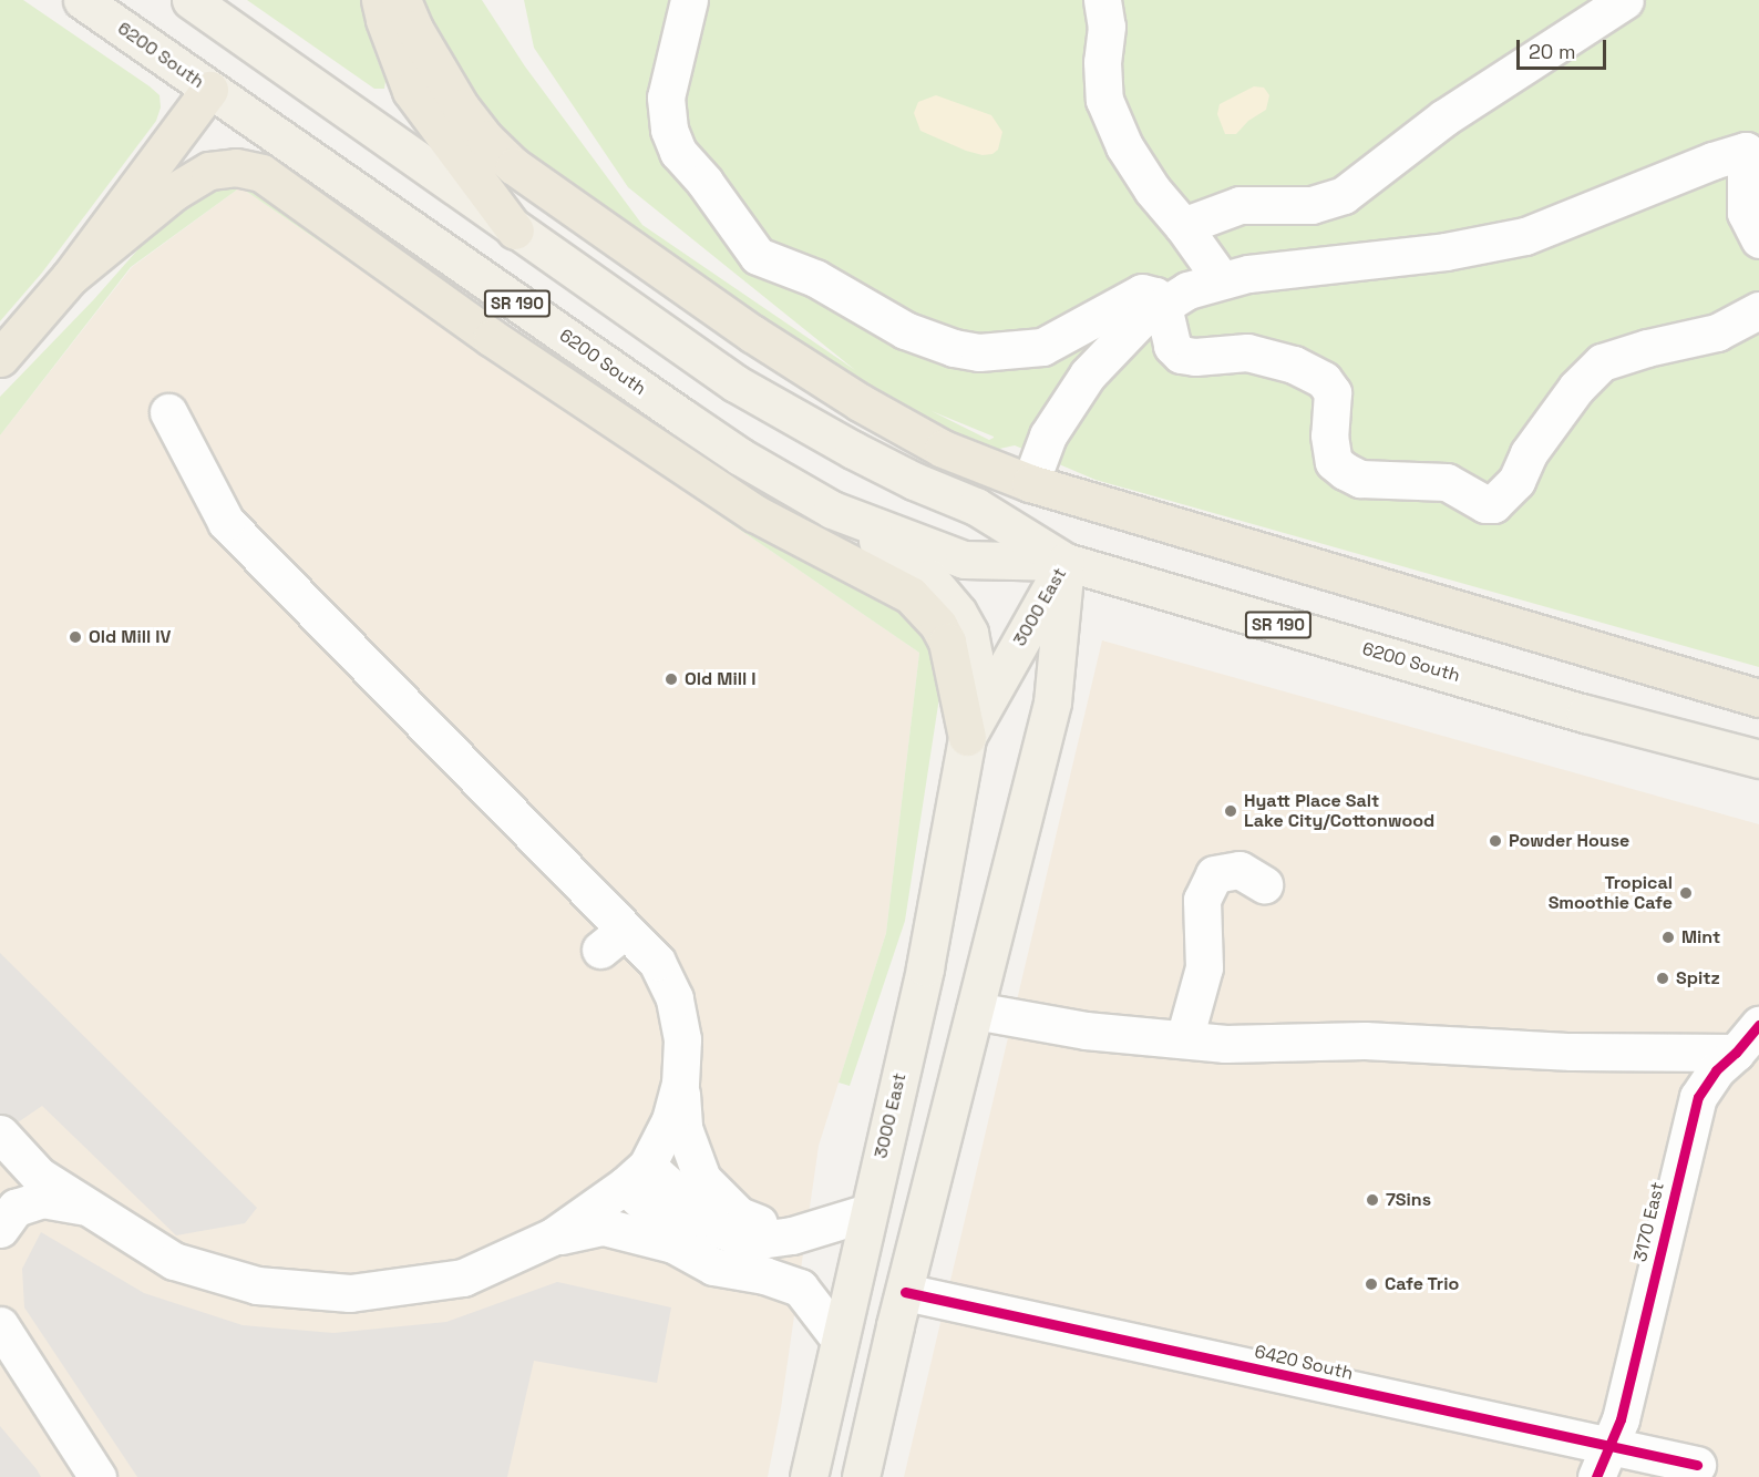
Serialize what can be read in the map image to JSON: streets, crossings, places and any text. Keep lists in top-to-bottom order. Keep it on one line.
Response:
{"streets":{"main road":["6200 South","SR 190","3000 East"],"street":["3170 East","6420 South"]},"crossings":[["6200 South","3000 East"],["3000 East","6420 South"],["3170 East","6420 South"]],"places":["Old Mill IV","Old Mill I","Hyatt Place Salt Lake City/Cottonwood","Powder House","Tropical Smoothie Cafe","Mint","Spitz","7Sins","Cafe Trio"],"scale_bar":"20 m"}
